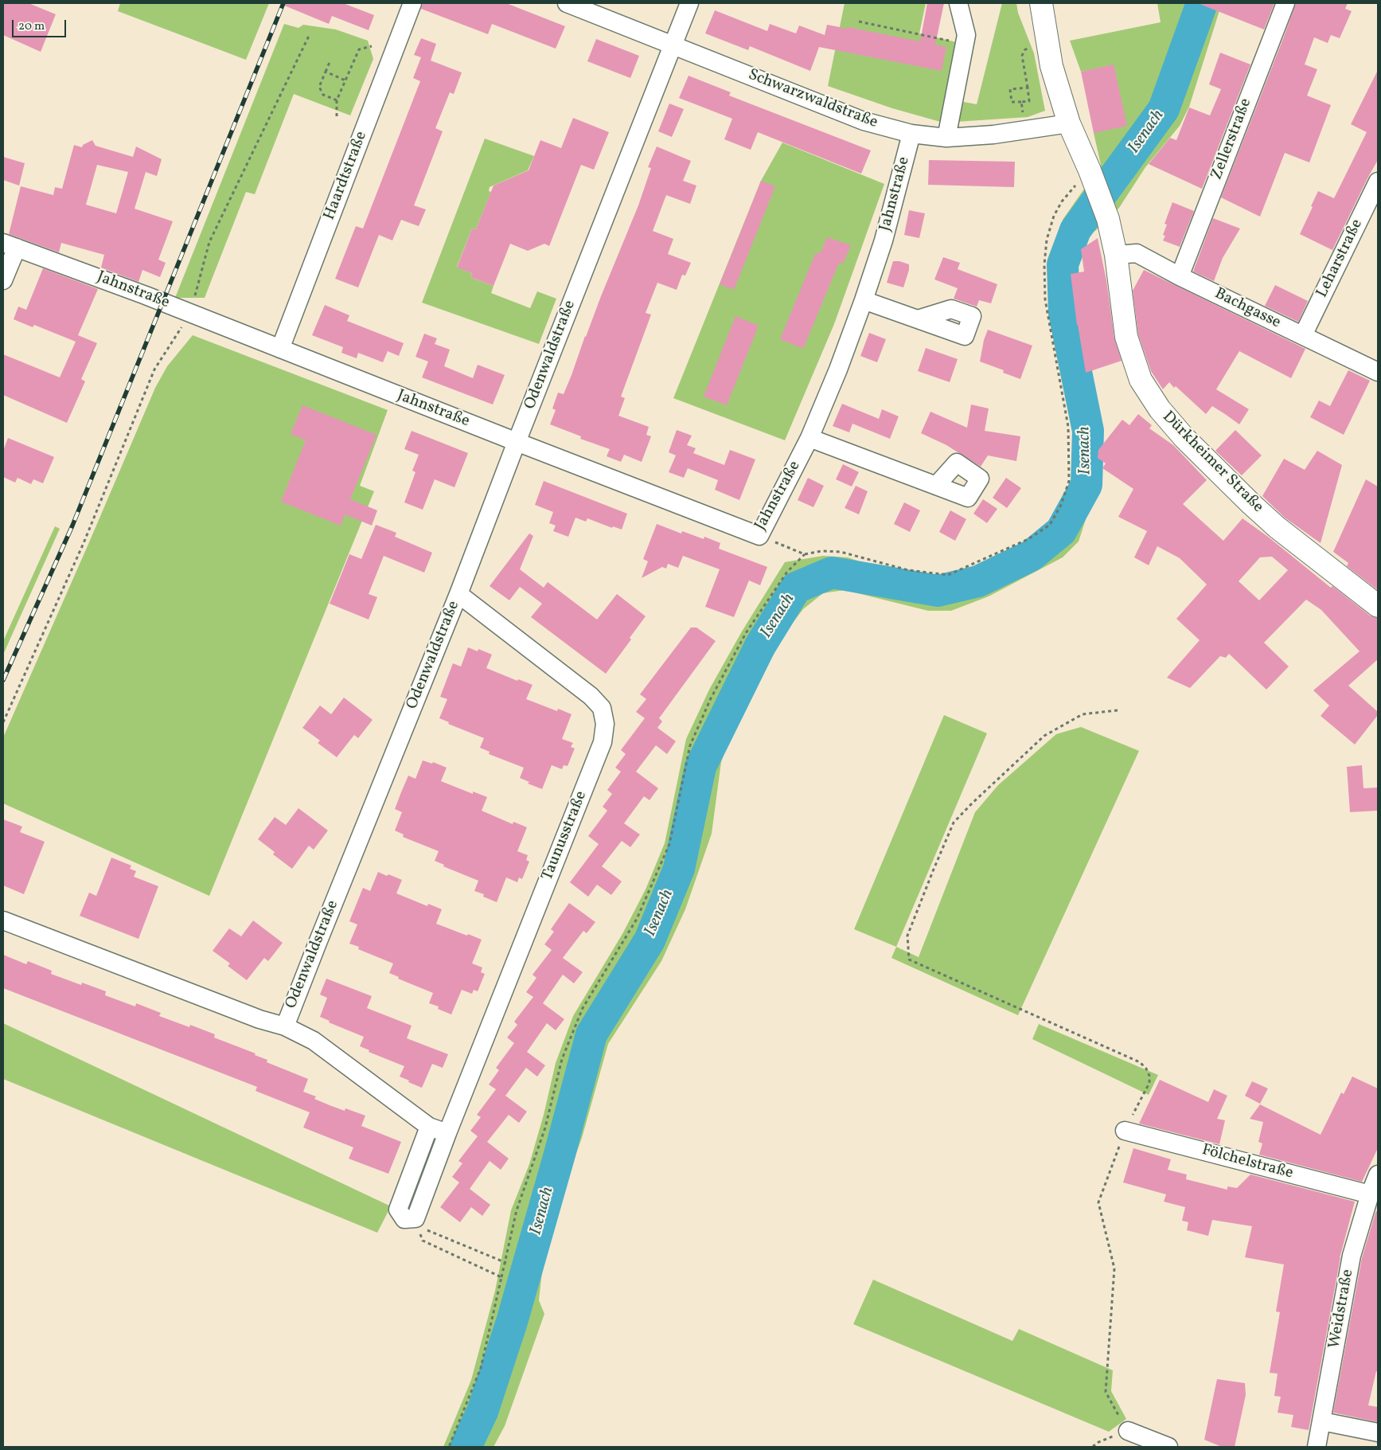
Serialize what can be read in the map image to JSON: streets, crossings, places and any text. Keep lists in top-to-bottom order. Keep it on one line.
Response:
{"streets":{"main road":["Dürkheimer Straße"],"street":["Schwarzwaldstraße","Zellerstraße","Haardtstraße","Jahnstraße","Leharstraße","Bachgasse","Odenwaldstraße","Taunusstraße","Fölchelstraße","Weidstraße"]},"crossings":[["Schwarzwaldstraße","Jahnstraße"],["Schwarzwaldstraße","Odenwaldstraße"],["Schwarzwaldstraße","Dürkheimer Straße"],["Zellerstraße","Bachgasse"],["Haardtstraße","Jahnstraße"],["Jahnstraße","Odenwaldstraße"],["Leharstraße","Bachgasse"],["Bachgasse","Dürkheimer Straße"],["Odenwaldstraße","Taunusstraße"],["Fölchelstraße","Weidstraße"]],"water":["Isenach"],"scale_bar":"20 m"}
